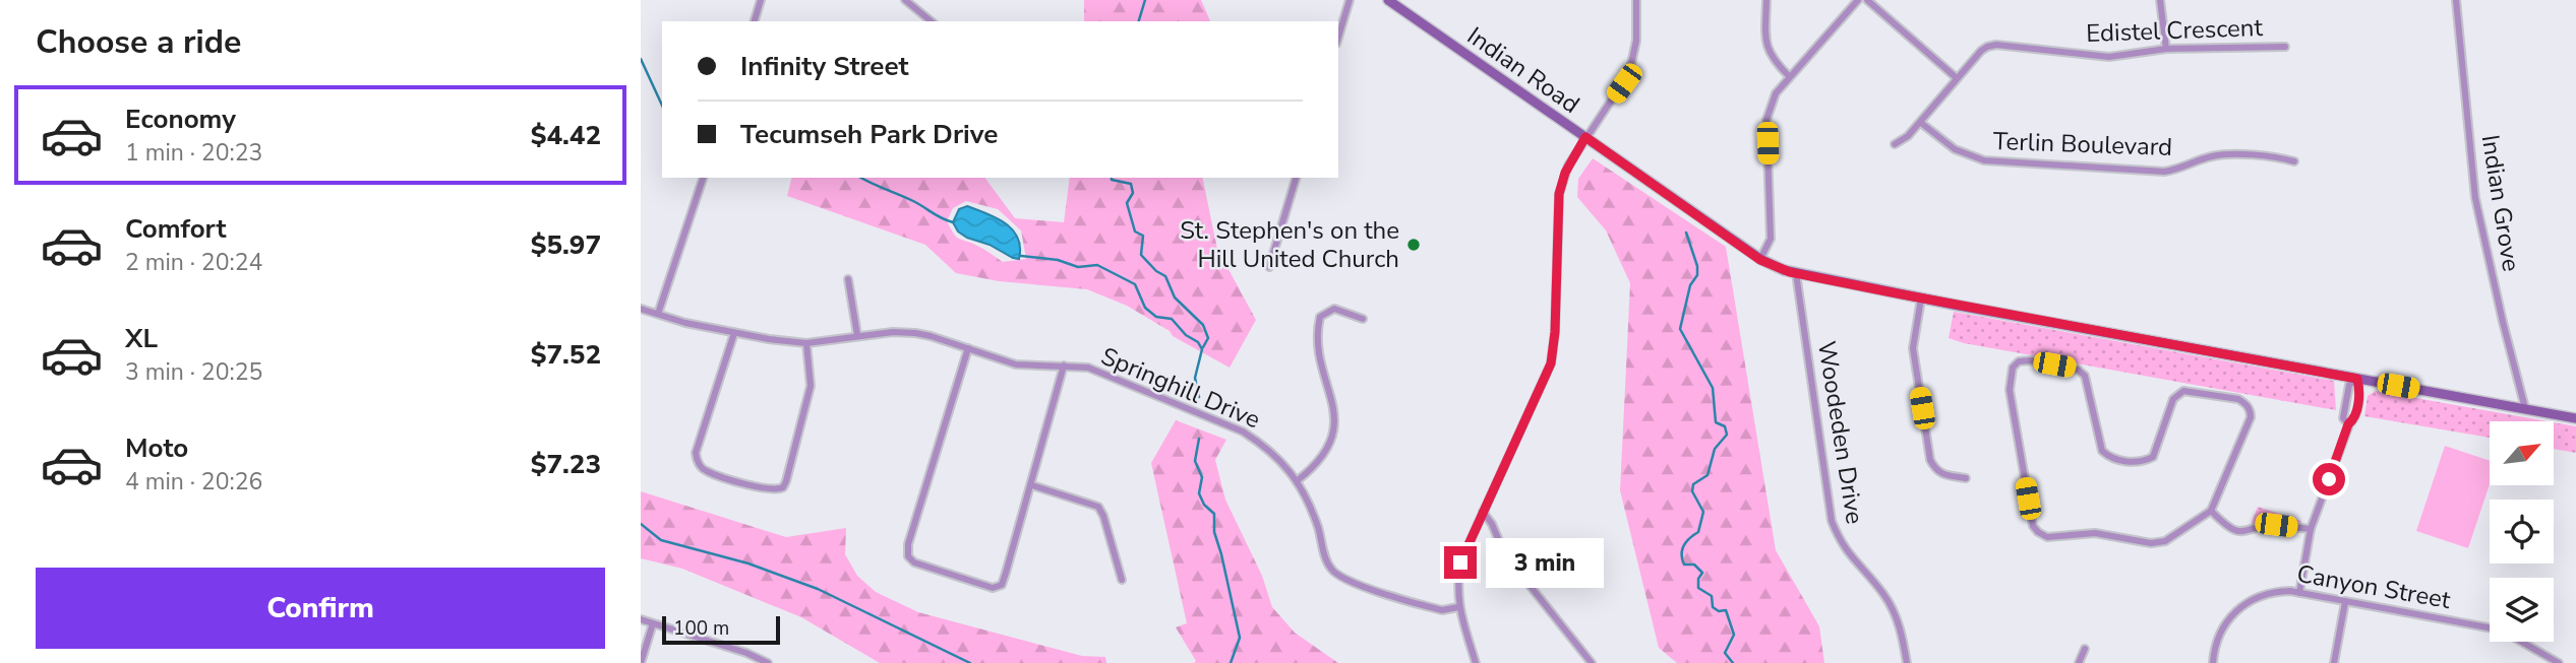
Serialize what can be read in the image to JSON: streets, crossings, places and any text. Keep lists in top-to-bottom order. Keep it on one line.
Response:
{"streets":{"street":["Edistel Crescent","Indian Road","Terlin Boulevard","Indian Grove","Springhill Drive","Woodeden Drive","Canyon Street"]},"crossings":[["Edistel Crescent","Terlin Boulevard"],["Indian Road","Indian Grove"],["Indian Road","Woodeden Drive"]],"places":["St. Stephen's on the Hill United Church"],"scale_bar":"100 m","north":"top right","page":{"heading":"Choose a ride","banner":["Infinity Street","Tecumseh Park Drive"],"list":[{"name":"Economy","note":"1 min · 20:23","value":"$4.42"},{"name":"Comfort","note":"2 min · 20:24","value":"$5.97"},{"name":"XL","note":"3 min · 20:25","value":"$7.52"},{"name":"Moto","note":"4 min · 20:26","value":"$7.23"}],"bubble":"3 min","buttons":"Confirm","scale":"100 m"}}
